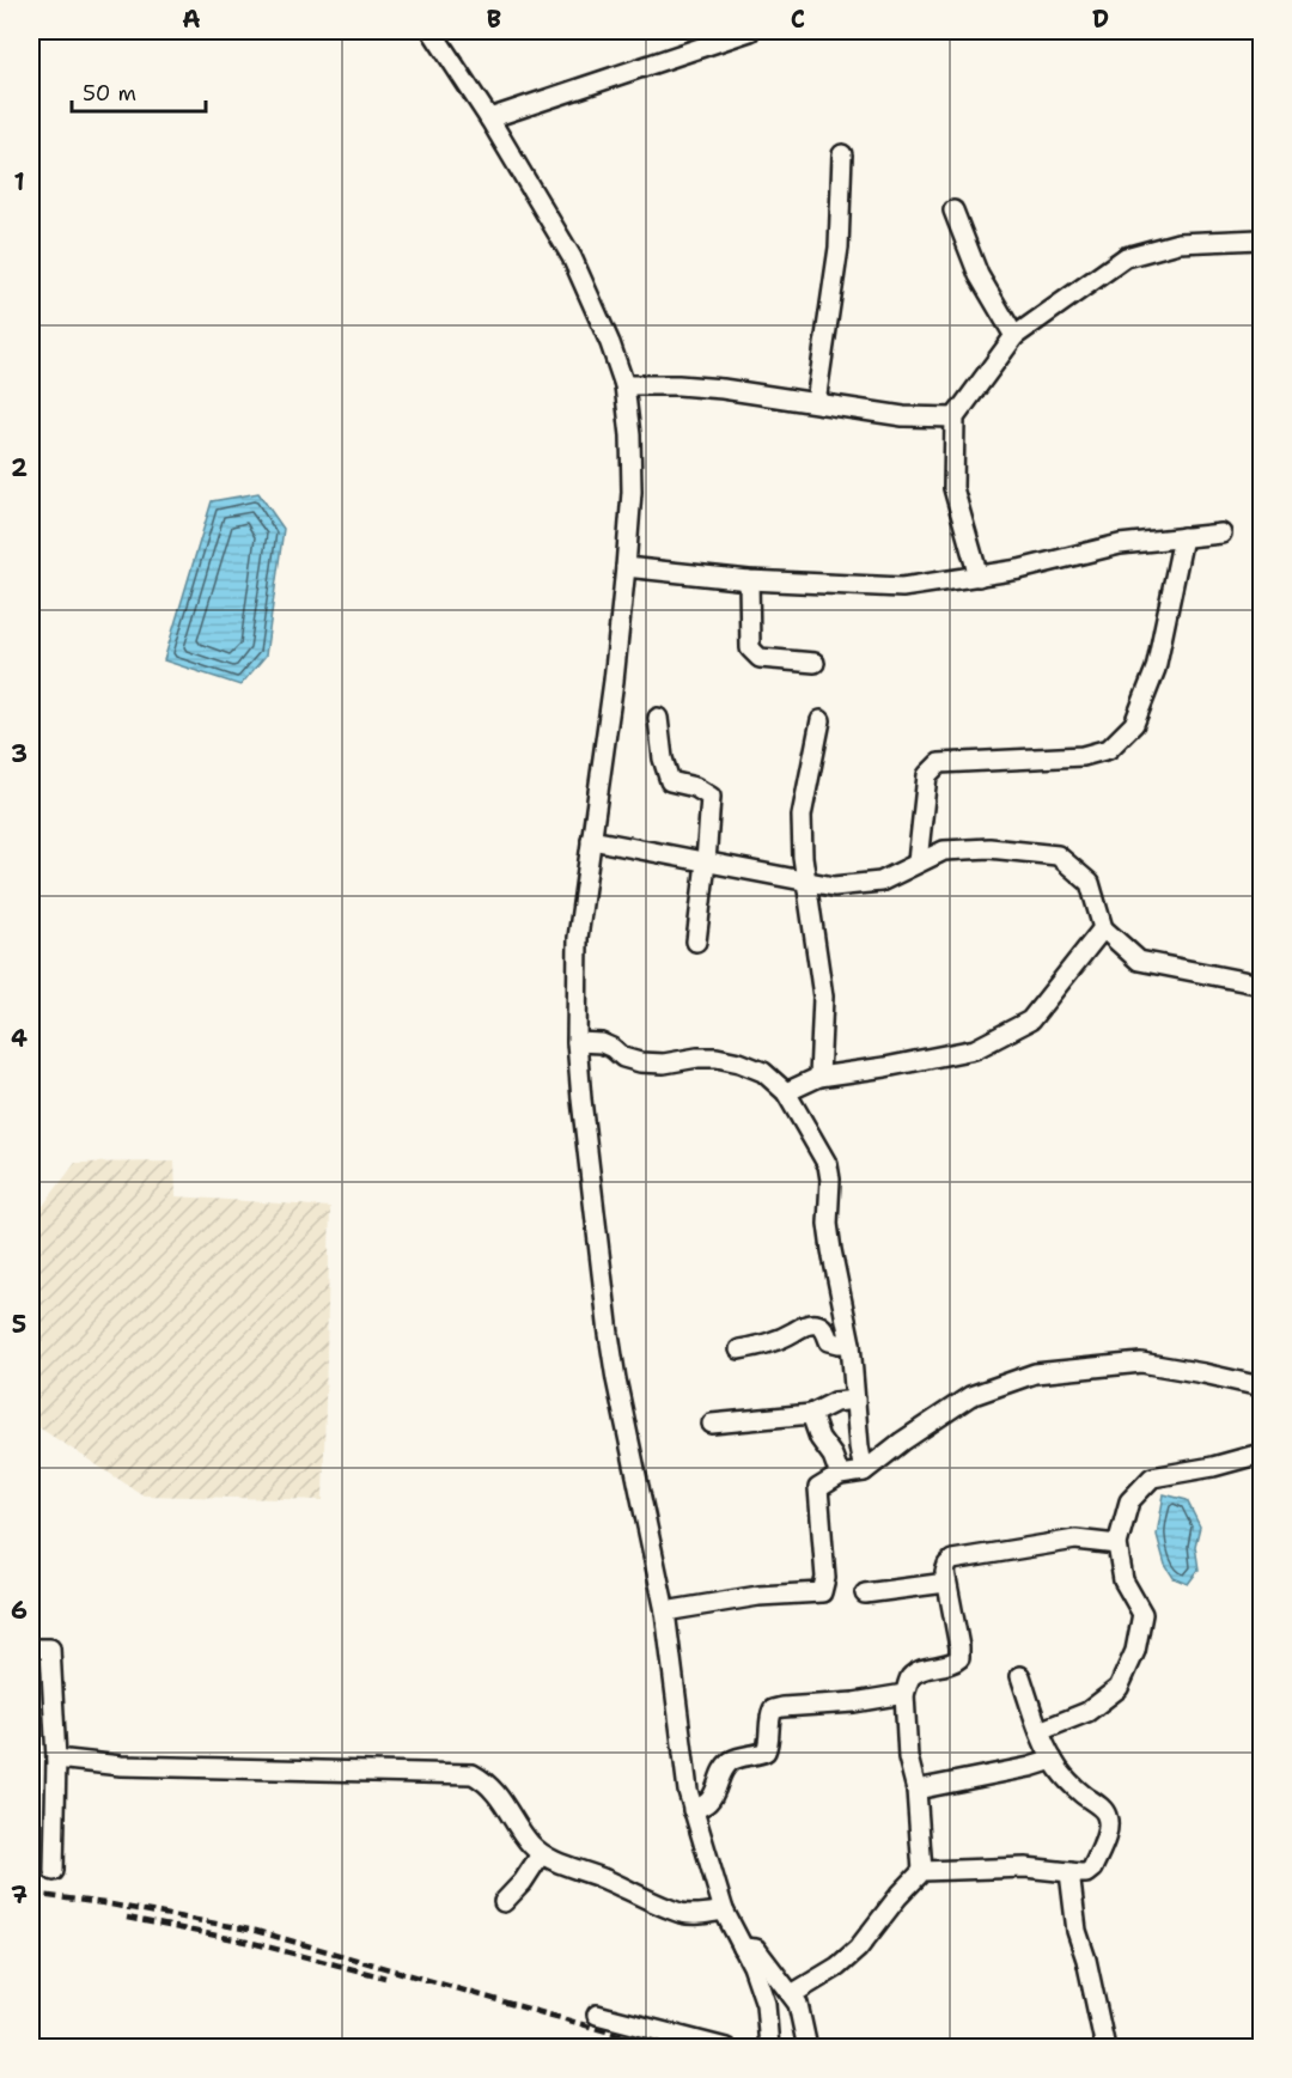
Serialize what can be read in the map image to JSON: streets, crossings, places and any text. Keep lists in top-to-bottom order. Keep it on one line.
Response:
{"scale_bar":"50 m","grid":{"columns":["A","B","C","D"],"rows":["1","2","3","4","5","6","7"]}}
